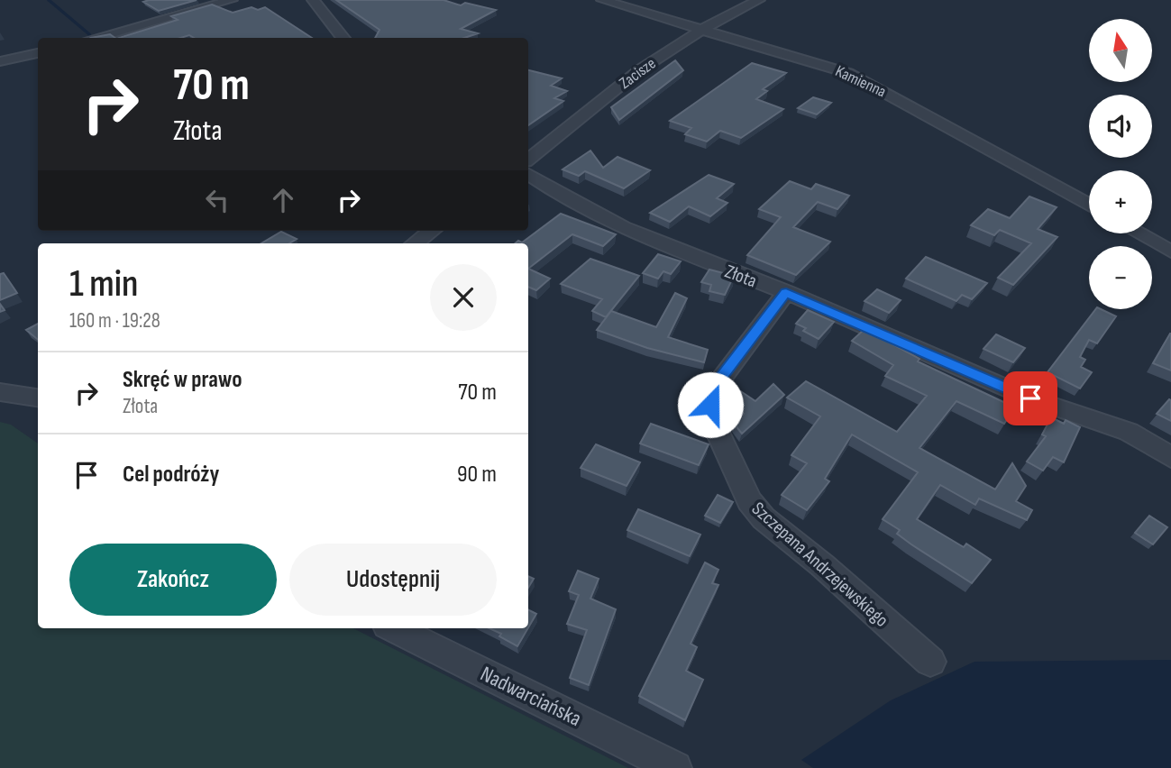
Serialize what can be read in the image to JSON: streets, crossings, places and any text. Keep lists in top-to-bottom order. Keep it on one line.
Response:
{"streets":{"street":["Zacisze","Kamienna","Złota","Szczepana Andrzejewskiego","Nadwarciańska"]},"crossings":[["Zacisze","Kamienna"],["Złota","Szczepana Andrzejewskiego"]],"north":"top","page":{"map_buttons":["+","−"],"turn":["70 m","Złota"],"heading":["1 min","160 m · 19:28"],"list":[{"name":"Skręć w prawo","note":"Złota","value":"70 m"},{"name":"Cel podróży","value":"90 m"}],"buttons":["Zakończ","Udostępnij"]}}
